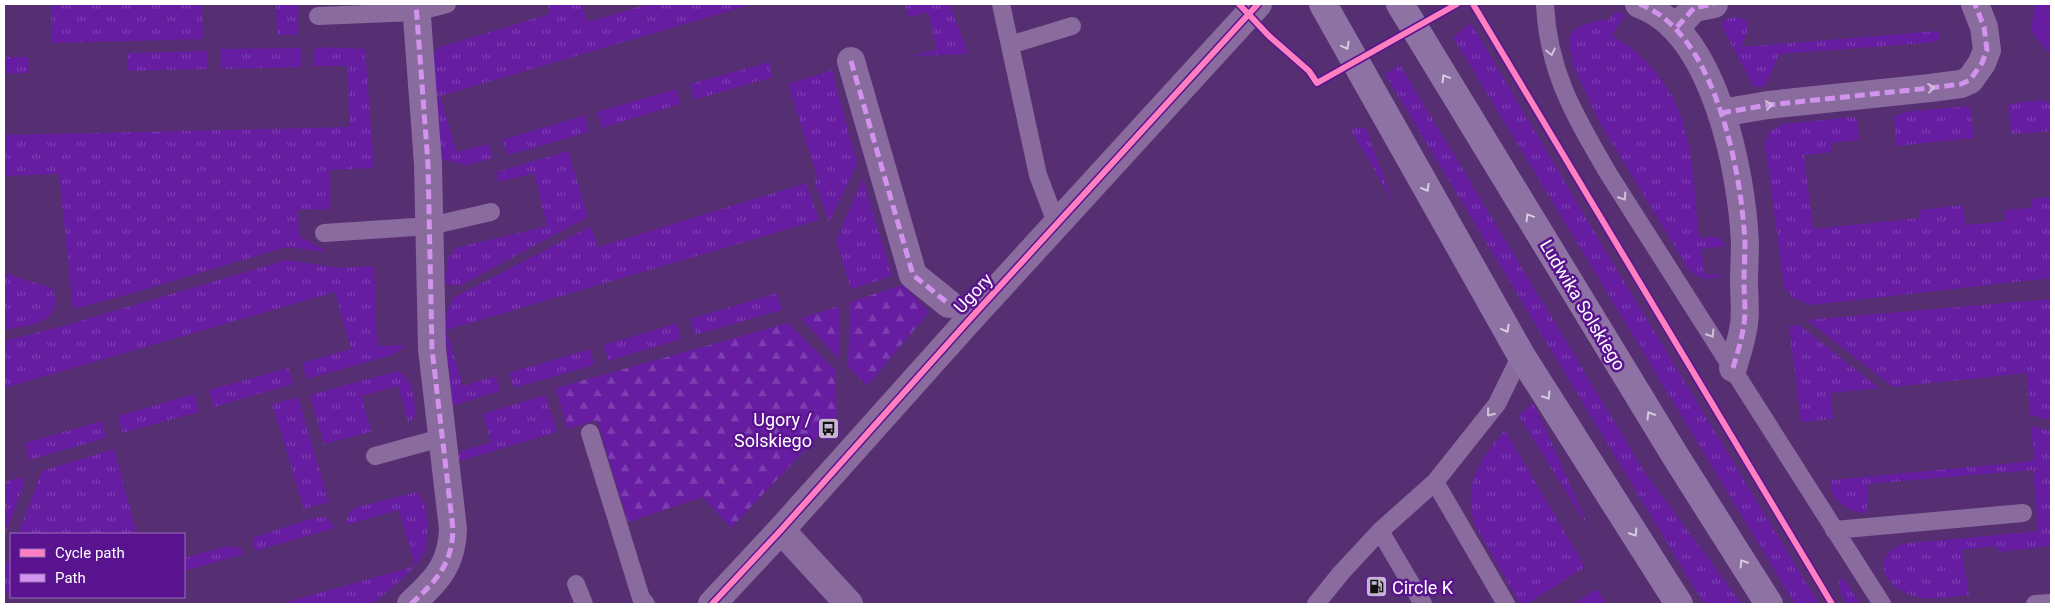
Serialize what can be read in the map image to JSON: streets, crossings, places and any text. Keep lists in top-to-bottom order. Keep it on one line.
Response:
{"streets":{"street":["Ugory","Ludwika Solskiego"]},"places":{"bus stop":["Ugory / Solskiego"],"fuel station":["Circle K"]},"legend":["Cycle path","Path"]}
